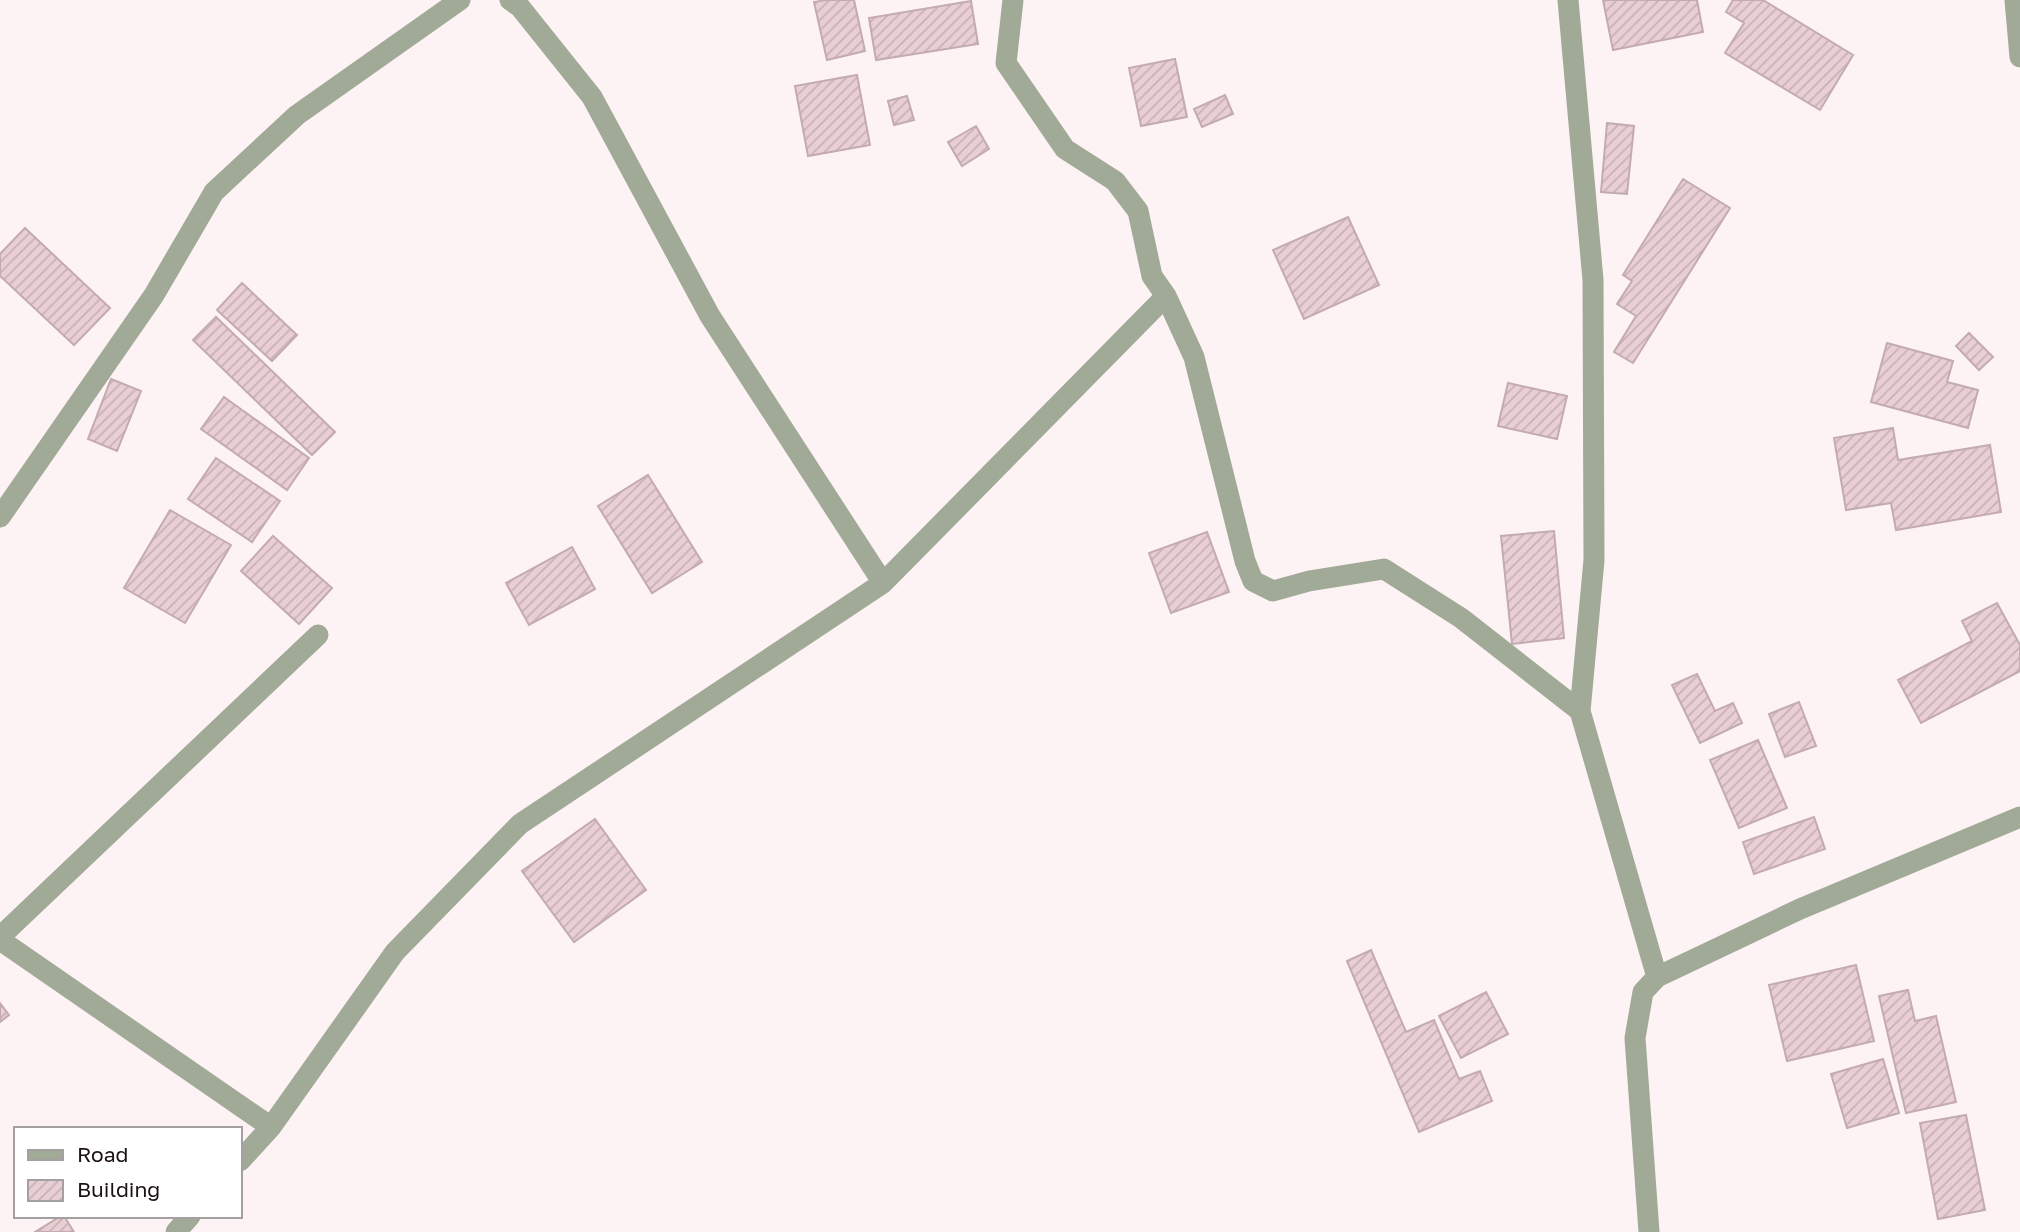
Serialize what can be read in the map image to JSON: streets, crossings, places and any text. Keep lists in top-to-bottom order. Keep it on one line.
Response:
{"legend":["Road","Building"]}
